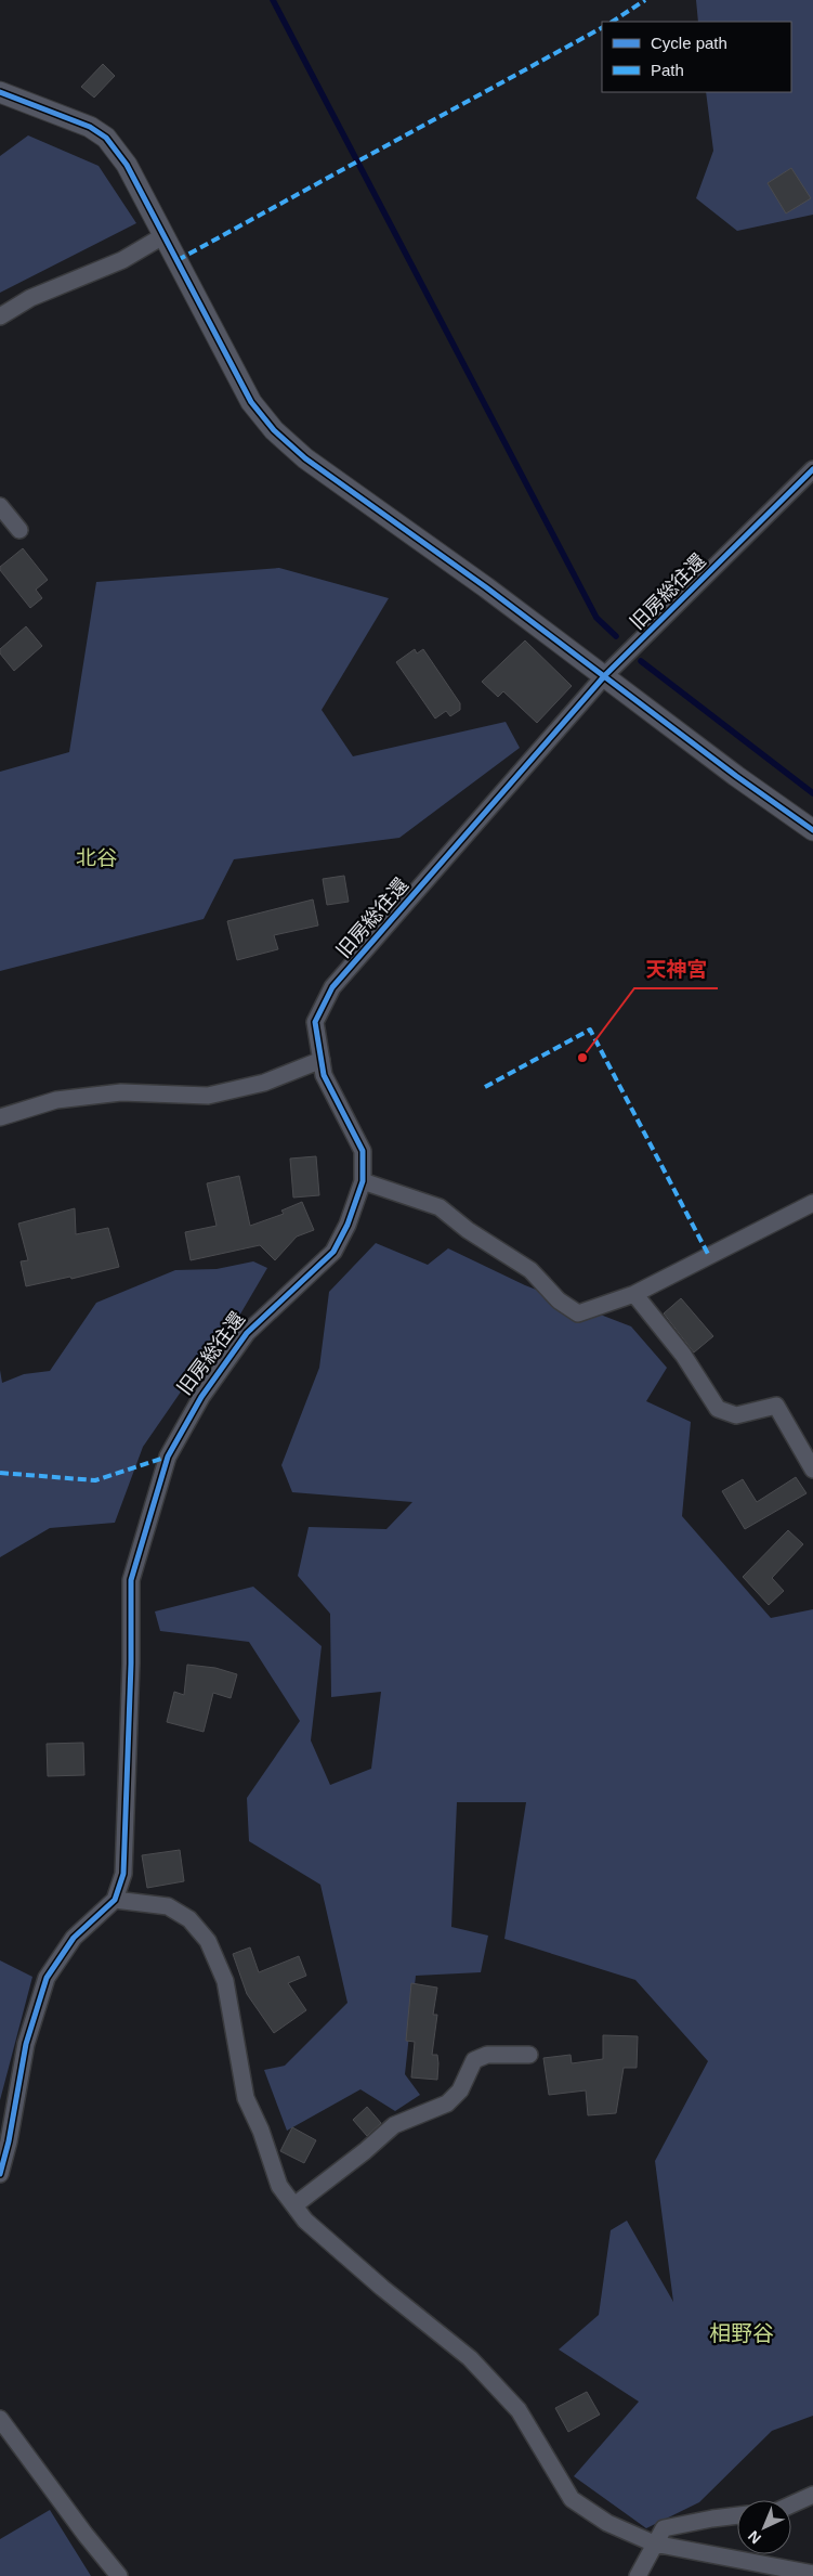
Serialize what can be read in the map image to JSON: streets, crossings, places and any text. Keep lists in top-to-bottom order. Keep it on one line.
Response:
{"streets":{"street":["旧房総往還"]},"districts":["北谷","相野谷"],"places":["天神宮"],"legend":["Cycle path","Path"],"north":"bottom left"}
